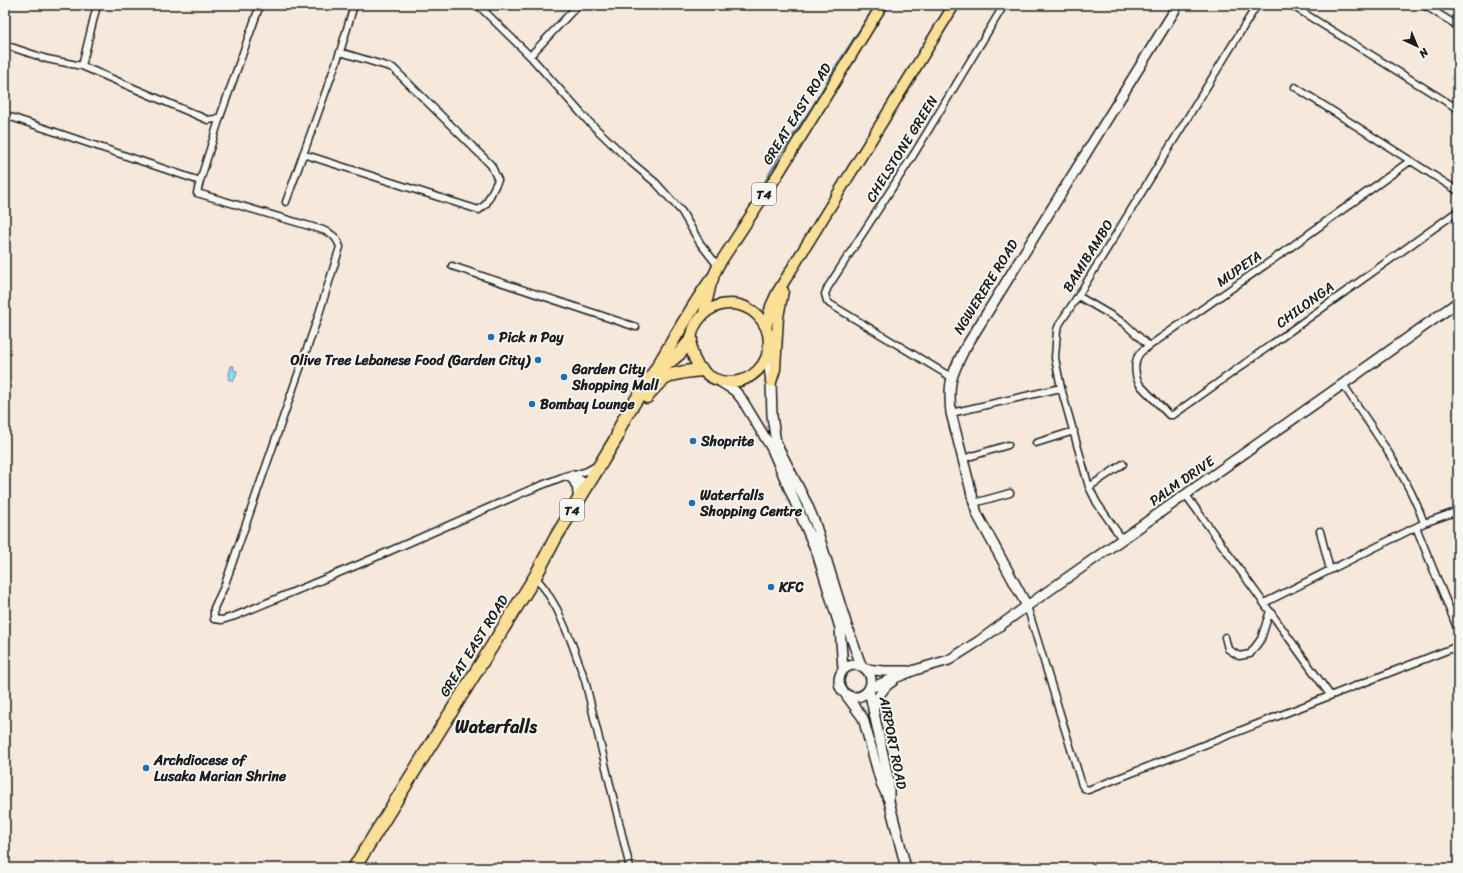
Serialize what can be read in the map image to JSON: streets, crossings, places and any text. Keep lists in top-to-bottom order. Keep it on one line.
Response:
{"streets":{"highway":["GREAT EAST ROAD","T4"],"street":["CHELSTONE GREEN","BAMIBAMBO","MUPETA","NGWERERE ROAD","CHILONGA","PALM DRIVE","AIRPORT ROAD"]},"crossings":[["GREAT EAST ROAD","T4"],["CHELSTONE GREEN","NGWERERE ROAD"],["BAMIBAMBO","PALM DRIVE"],["MUPETA","CHILONGA"],["NGWERERE ROAD","PALM DRIVE"],["PALM DRIVE","AIRPORT ROAD"]],"districts":["Waterfalls"],"places":["Pick n Pay","Olive Tree Lebanese Food (Garden City)","Garden City Shopping Mall","Bombay Lounge","Shoprite","Waterfalls Shopping Centre","KFC","Archdiocese of Lusaka Marian Shrine"],"north":"bottom right"}
